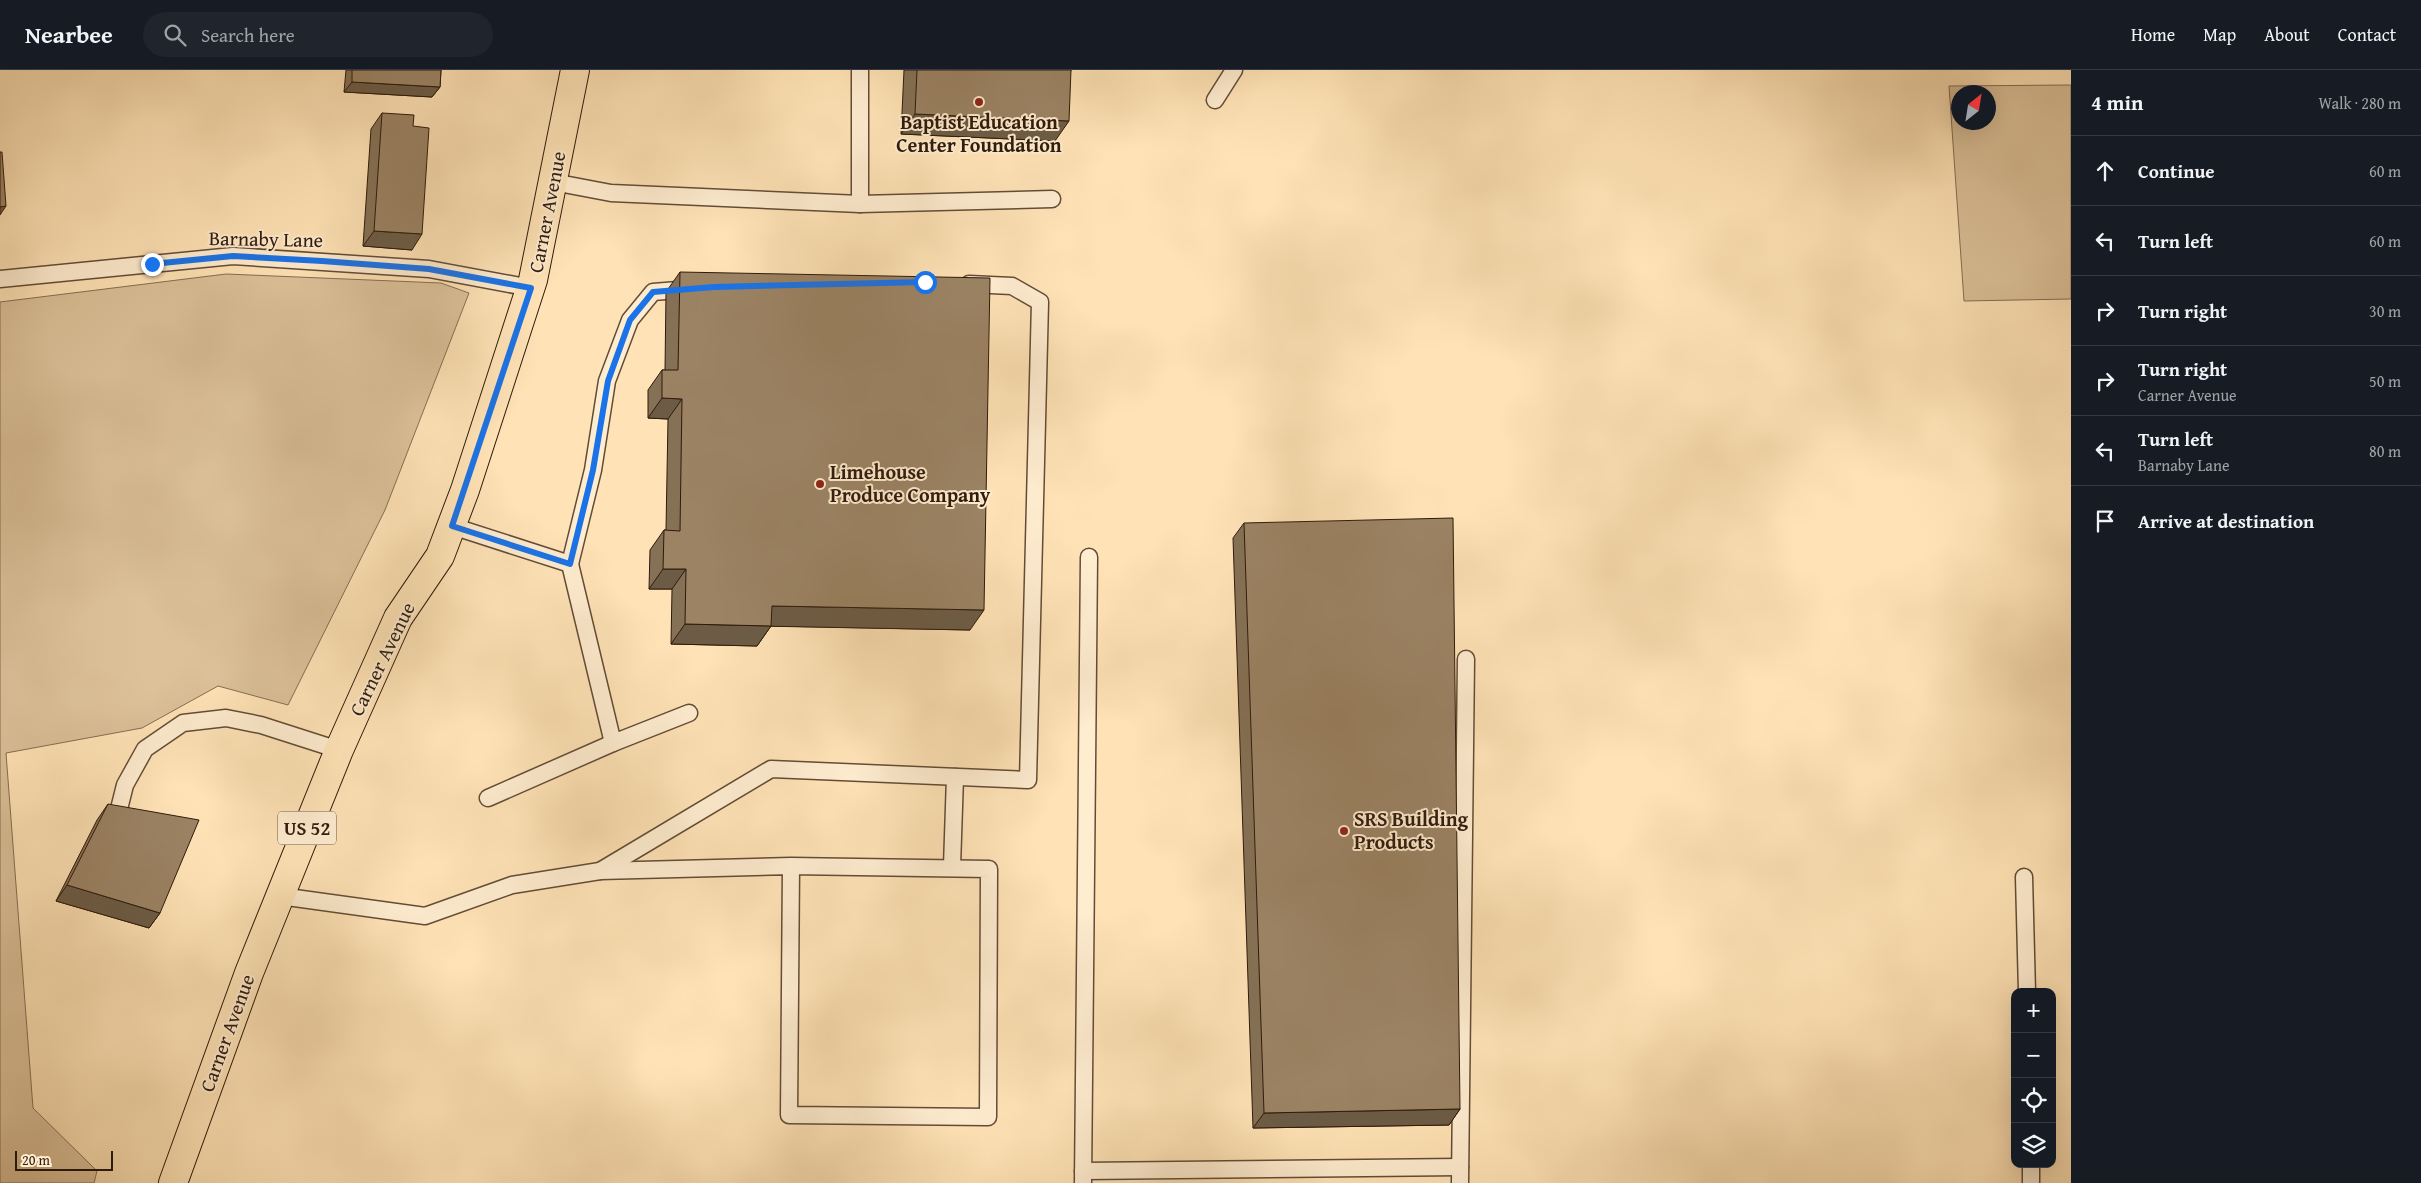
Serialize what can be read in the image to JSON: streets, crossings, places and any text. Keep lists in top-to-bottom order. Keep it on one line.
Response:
{"streets":{"main road":["Carner Avenue","US 52"],"lane":["Barnaby Lane"]},"crossings":[["Carner Avenue","Barnaby Lane"]],"places":["Baptist Education Center Foundation","Limehouse Produce Company","SRS Building Products"],"scale_bar":"20 m","north":"top right","page":{"header":"Nearbee","search":"Search here","nav":["Home","Map","About","Contact"],"heading":["4 min","Walk · 280 m"],"list":[["Continue","60 m"],["Turn left","60 m"],["Turn right","30 m"],["Turn right","Carner Avenue","50 m"],["Turn left","Barnaby Lane","80 m"],"Arrive at destination"],"map_buttons":["+","−"],"scale":"20 m"}}
